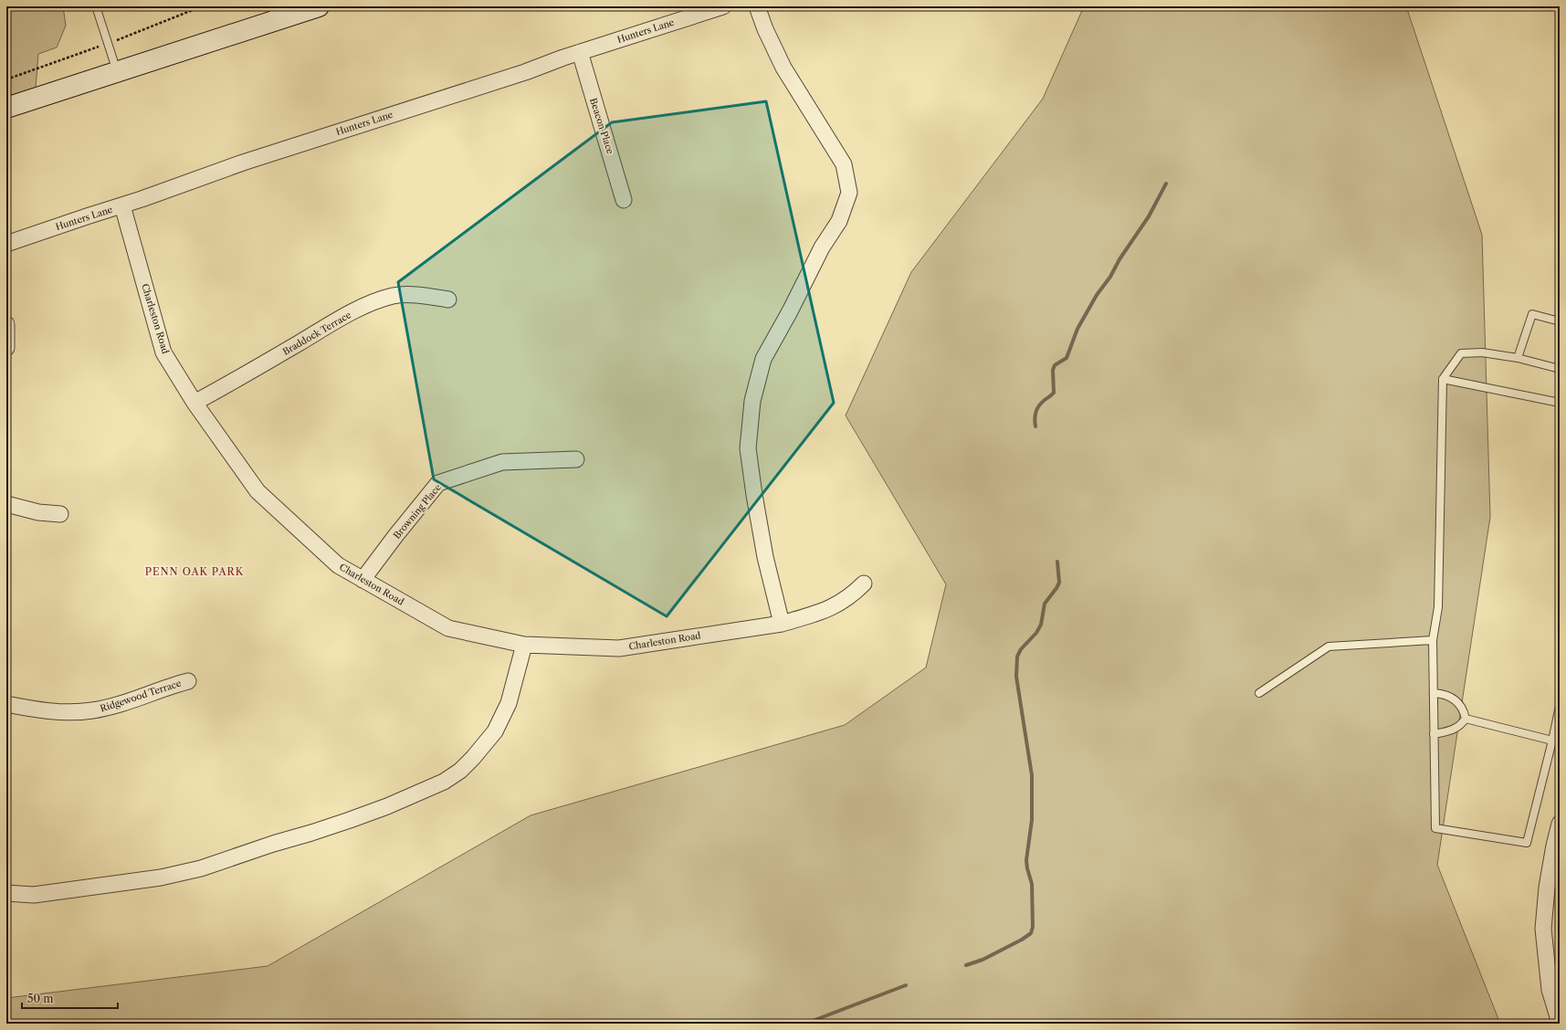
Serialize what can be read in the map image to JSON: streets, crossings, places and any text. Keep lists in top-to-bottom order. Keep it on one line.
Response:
{"streets":{"street":["Hunters Lane","Beacon Place","Charleston Road","Braddock Terrace","Browning Place","Ridgewood Terrace"]},"crossings":[["Hunters Lane","Beacon Place"],["Hunters Lane","Charleston Road"],["Charleston Road","Braddock Terrace"],["Charleston Road","Browning Place"]],"districts":["PENN OAK PARK"],"scale_bar":"50 m"}
